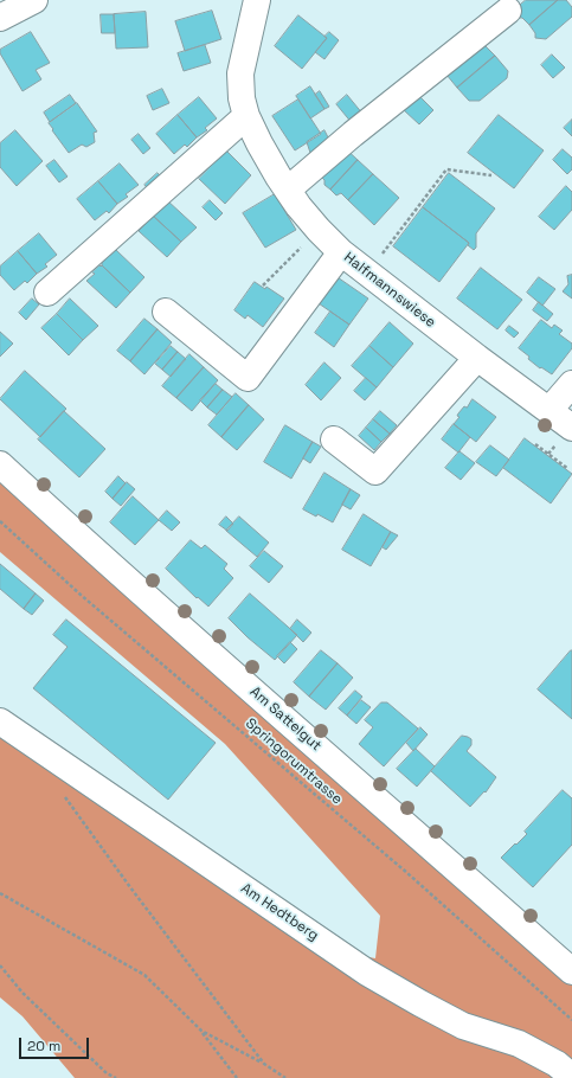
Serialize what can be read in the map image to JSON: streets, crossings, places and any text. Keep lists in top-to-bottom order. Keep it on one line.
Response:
{"streets":{"street":["Halfmannswiese","Am Sattelgut","Am Hedtberg"],"path":["Springorumtrasse"]},"scale_bar":"20 m"}
